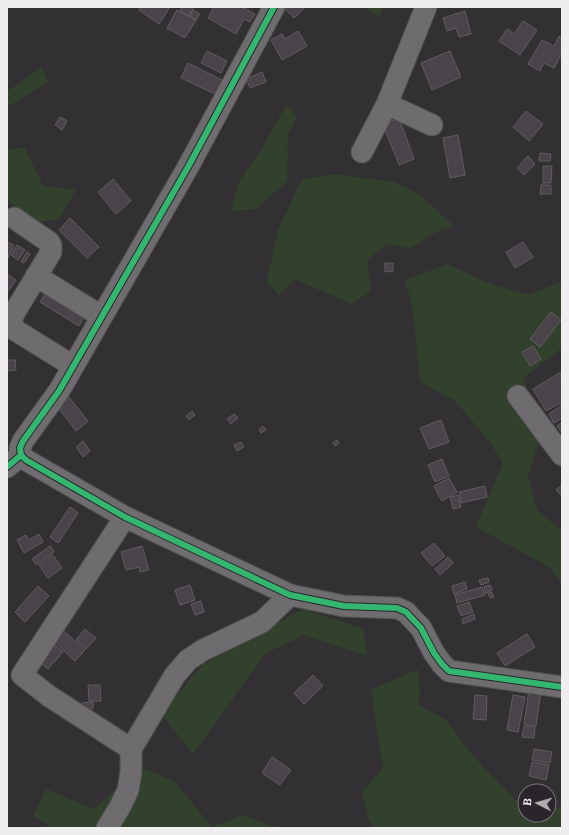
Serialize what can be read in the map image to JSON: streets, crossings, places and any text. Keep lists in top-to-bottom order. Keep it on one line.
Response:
{"north":"left"}
